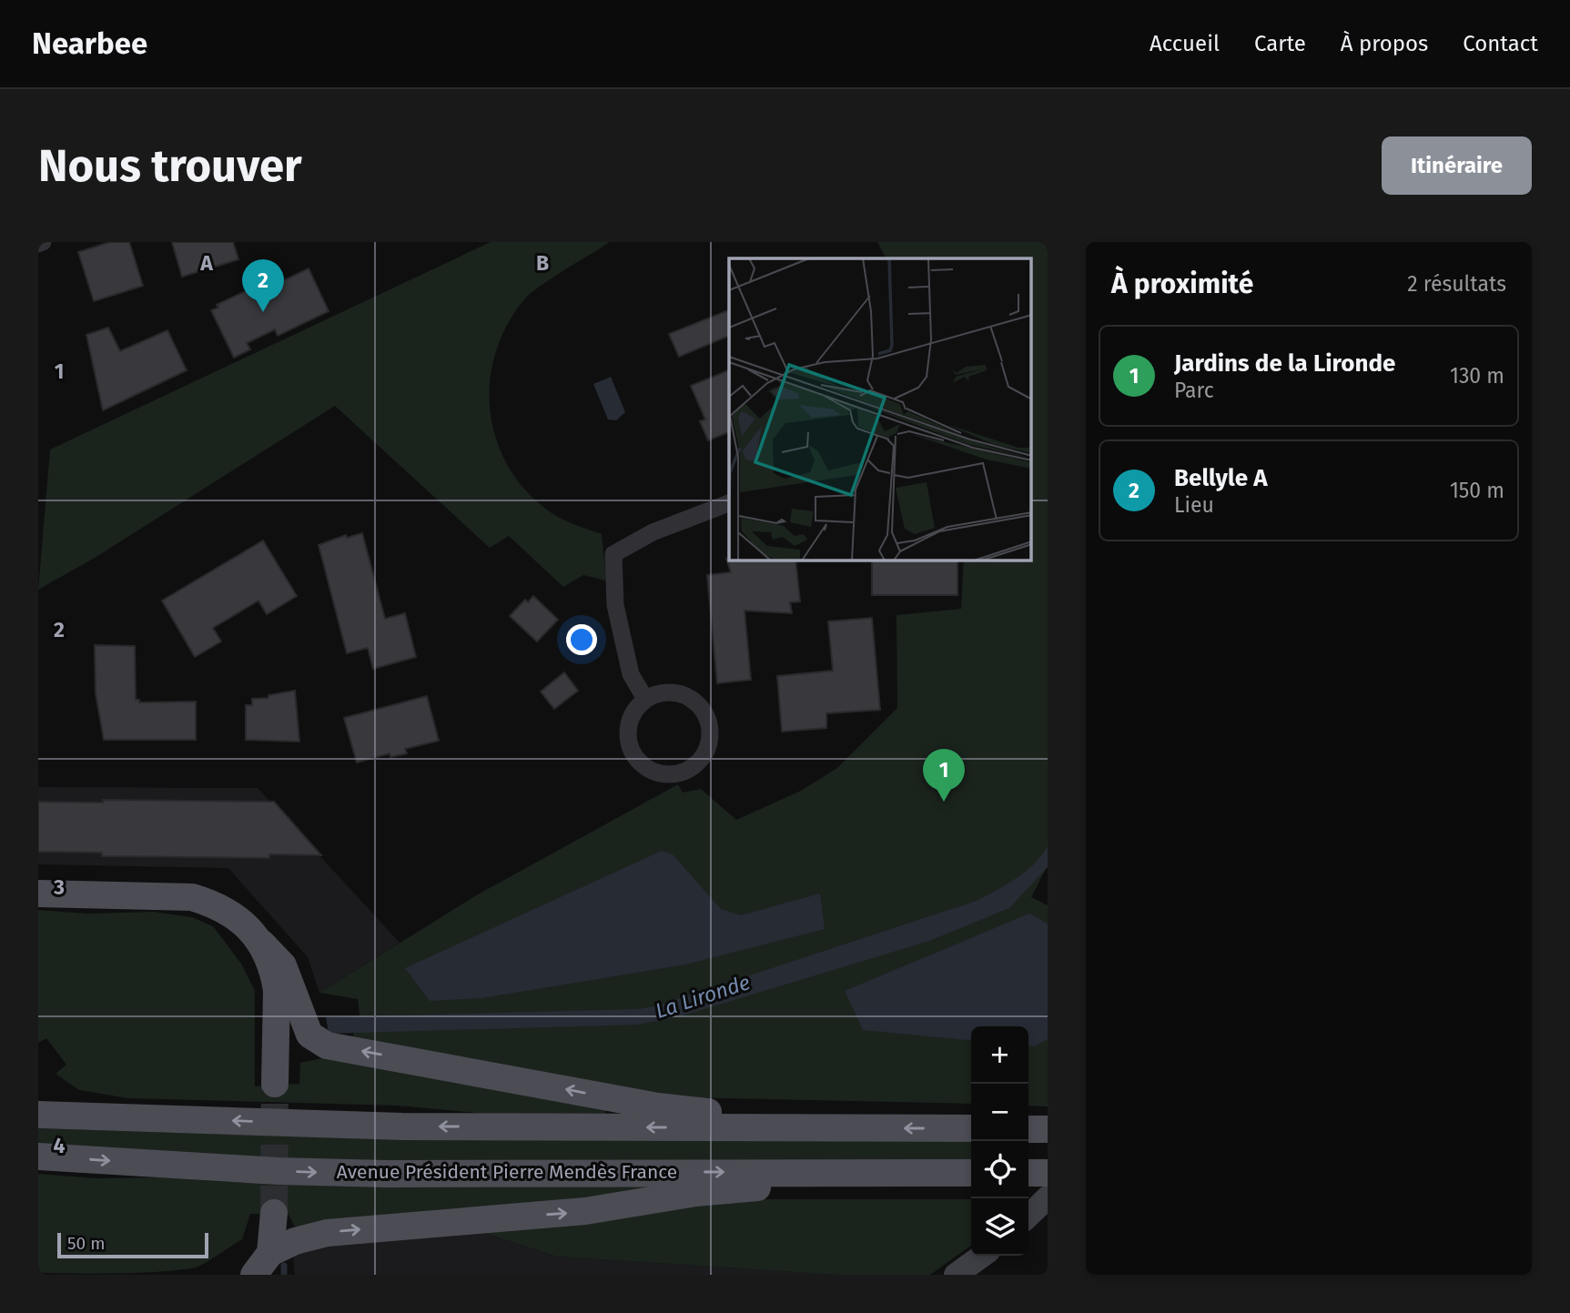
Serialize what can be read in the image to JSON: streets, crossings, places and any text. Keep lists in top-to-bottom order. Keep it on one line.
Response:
{"streets":{"main road":["Avenue Président Pierre Mendès France"]},"water":["La Lironde"],"scale_bar":"50 m","page":{"header":"Nearbee","nav":["Accueil","Carte","À propos","Contact"],"buttons":"Itinéraire","title":"Nous trouver","heading":["À proximité","2 résultats"],"pins":["2","1"],"list":[{"mark":"1","name":"Jardins de la Lironde","note":"Parc","value":"130 m"},{"mark":"2","name":"Bellyle A","note":"Lieu","value":"150 m"}],"map_buttons":["+","−"],"scale":"50 m"},"grid":{"columns":["A","B"],"rows":["1","2","3","4"]}}
